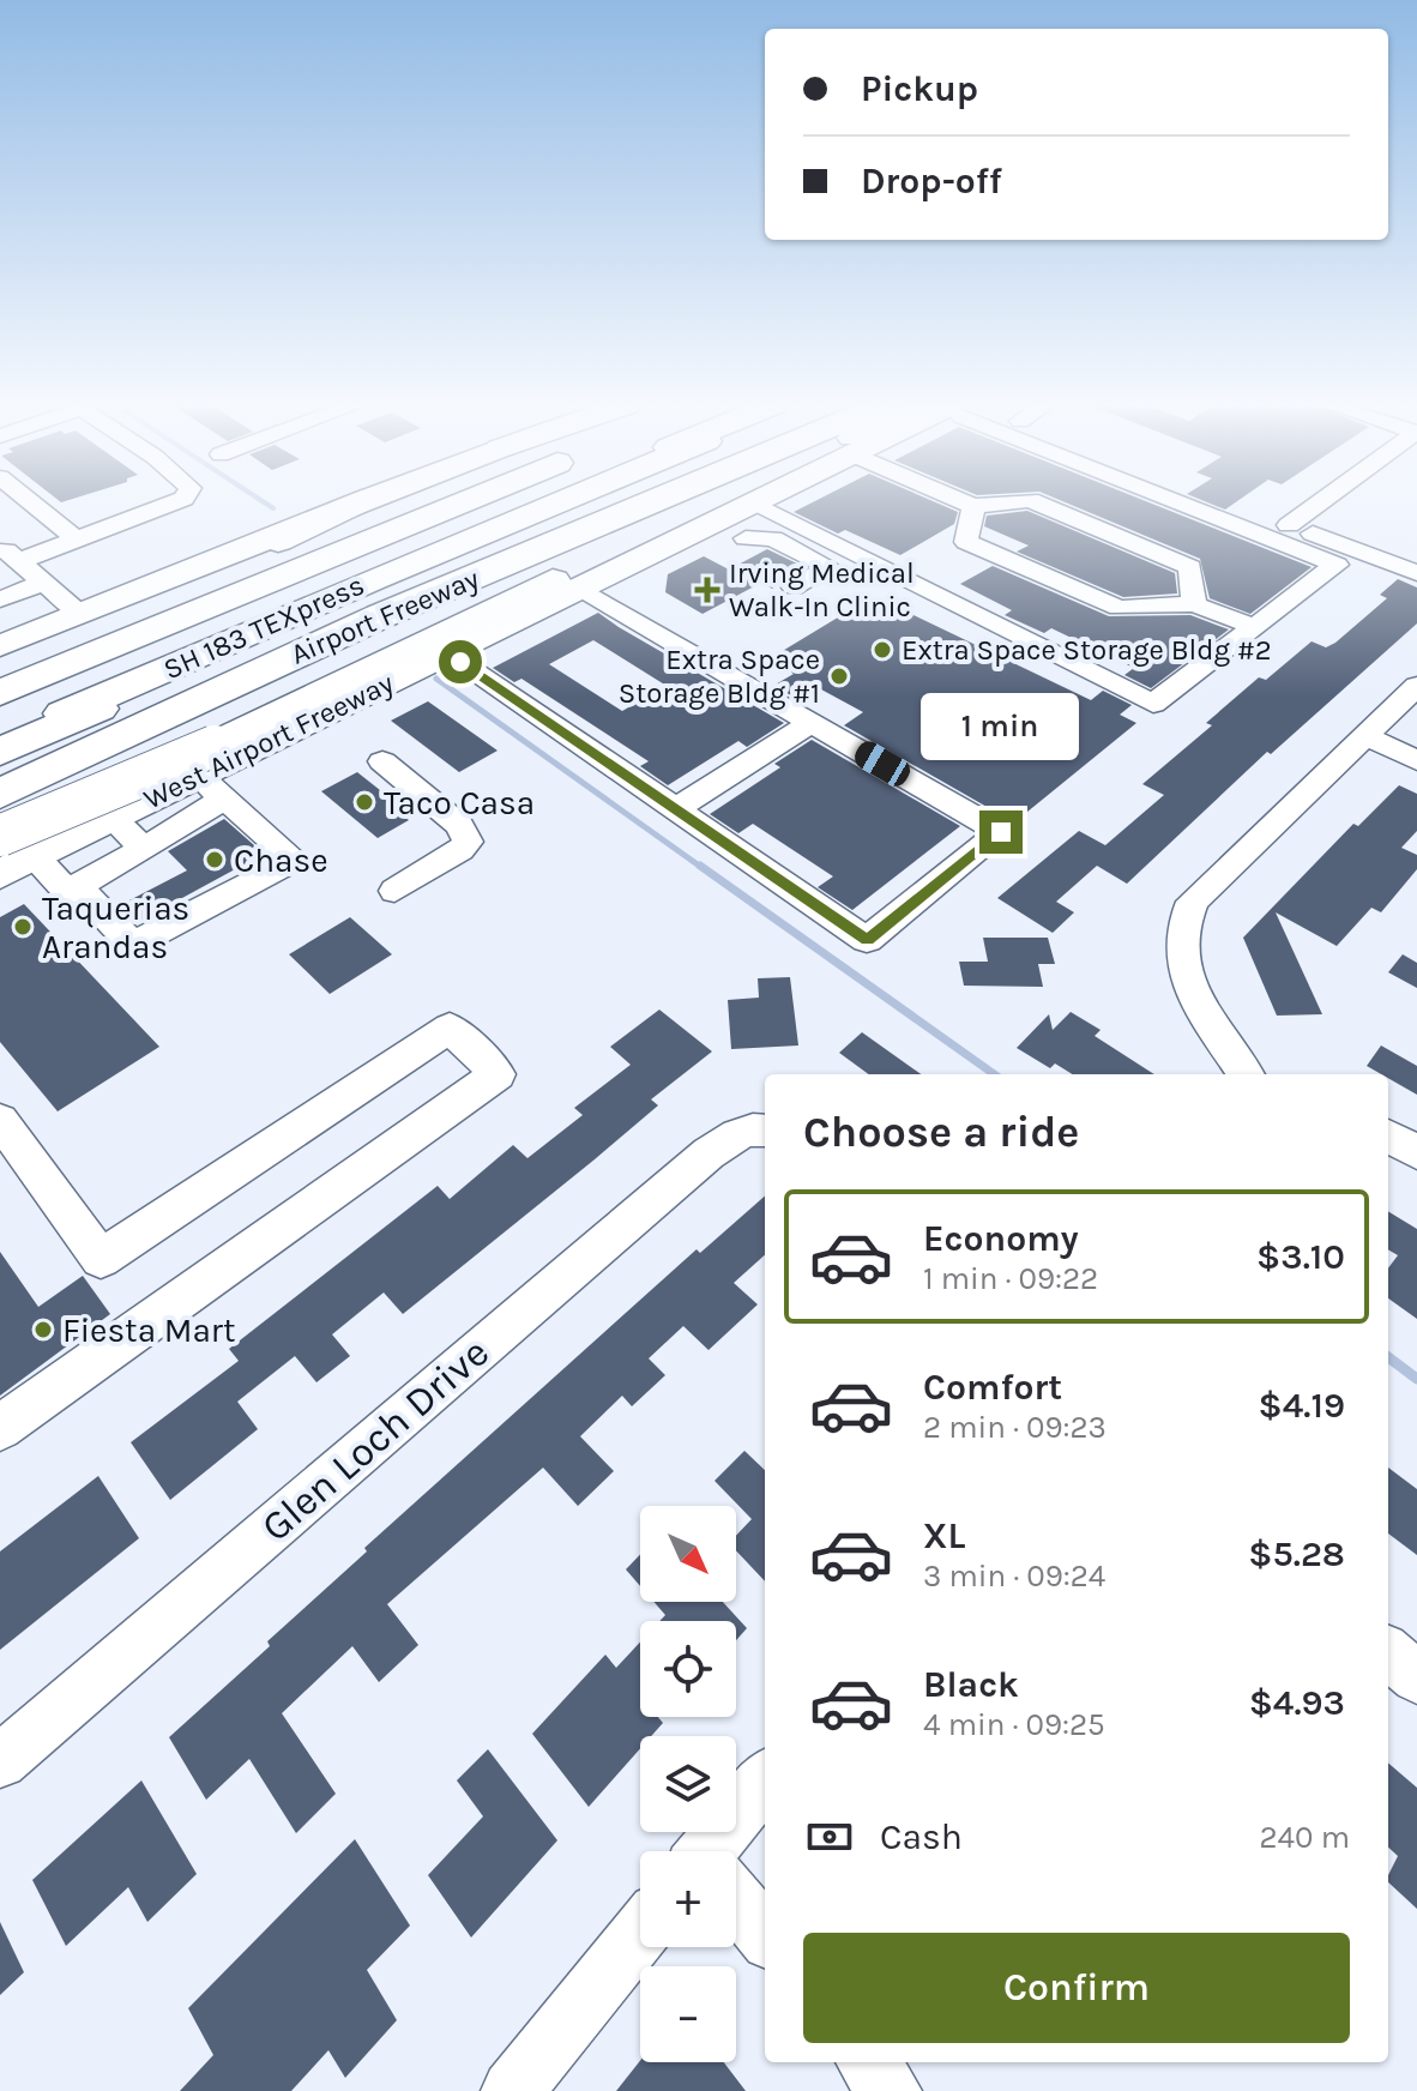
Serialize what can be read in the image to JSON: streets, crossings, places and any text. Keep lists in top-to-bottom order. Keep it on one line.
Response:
{"streets":{"highway":["Airport Freeway","SH 183 TEXpress"],"main road":["West Airport Freeway"],"street":["Glen Loch Drive"]},"places":{"health":["Irving Medical Walk-In Clinic"],"other":["Extra Space Storage Bldg #2","Extra Space Storage Bldg #1","Taco Casa","Chase","Taquerias Arandas","Fiesta Mart"]},"north":"bottom right","page":{"banner":["Pickup","Drop-off"],"bubble":"1 min","heading":"Choose a ride","list":[{"name":"Economy","note":"1 min · 09:22","value":"$3.10"},{"name":"Comfort","note":"2 min · 09:23","value":"$4.19"},{"name":"XL","note":"3 min · 09:24","value":"$5.28"},{"name":"Black","note":"4 min · 09:25","value":"$4.93"}],"map_buttons":["+","−"],"pay":["Cash","240 m"],"buttons":"Confirm"}}
